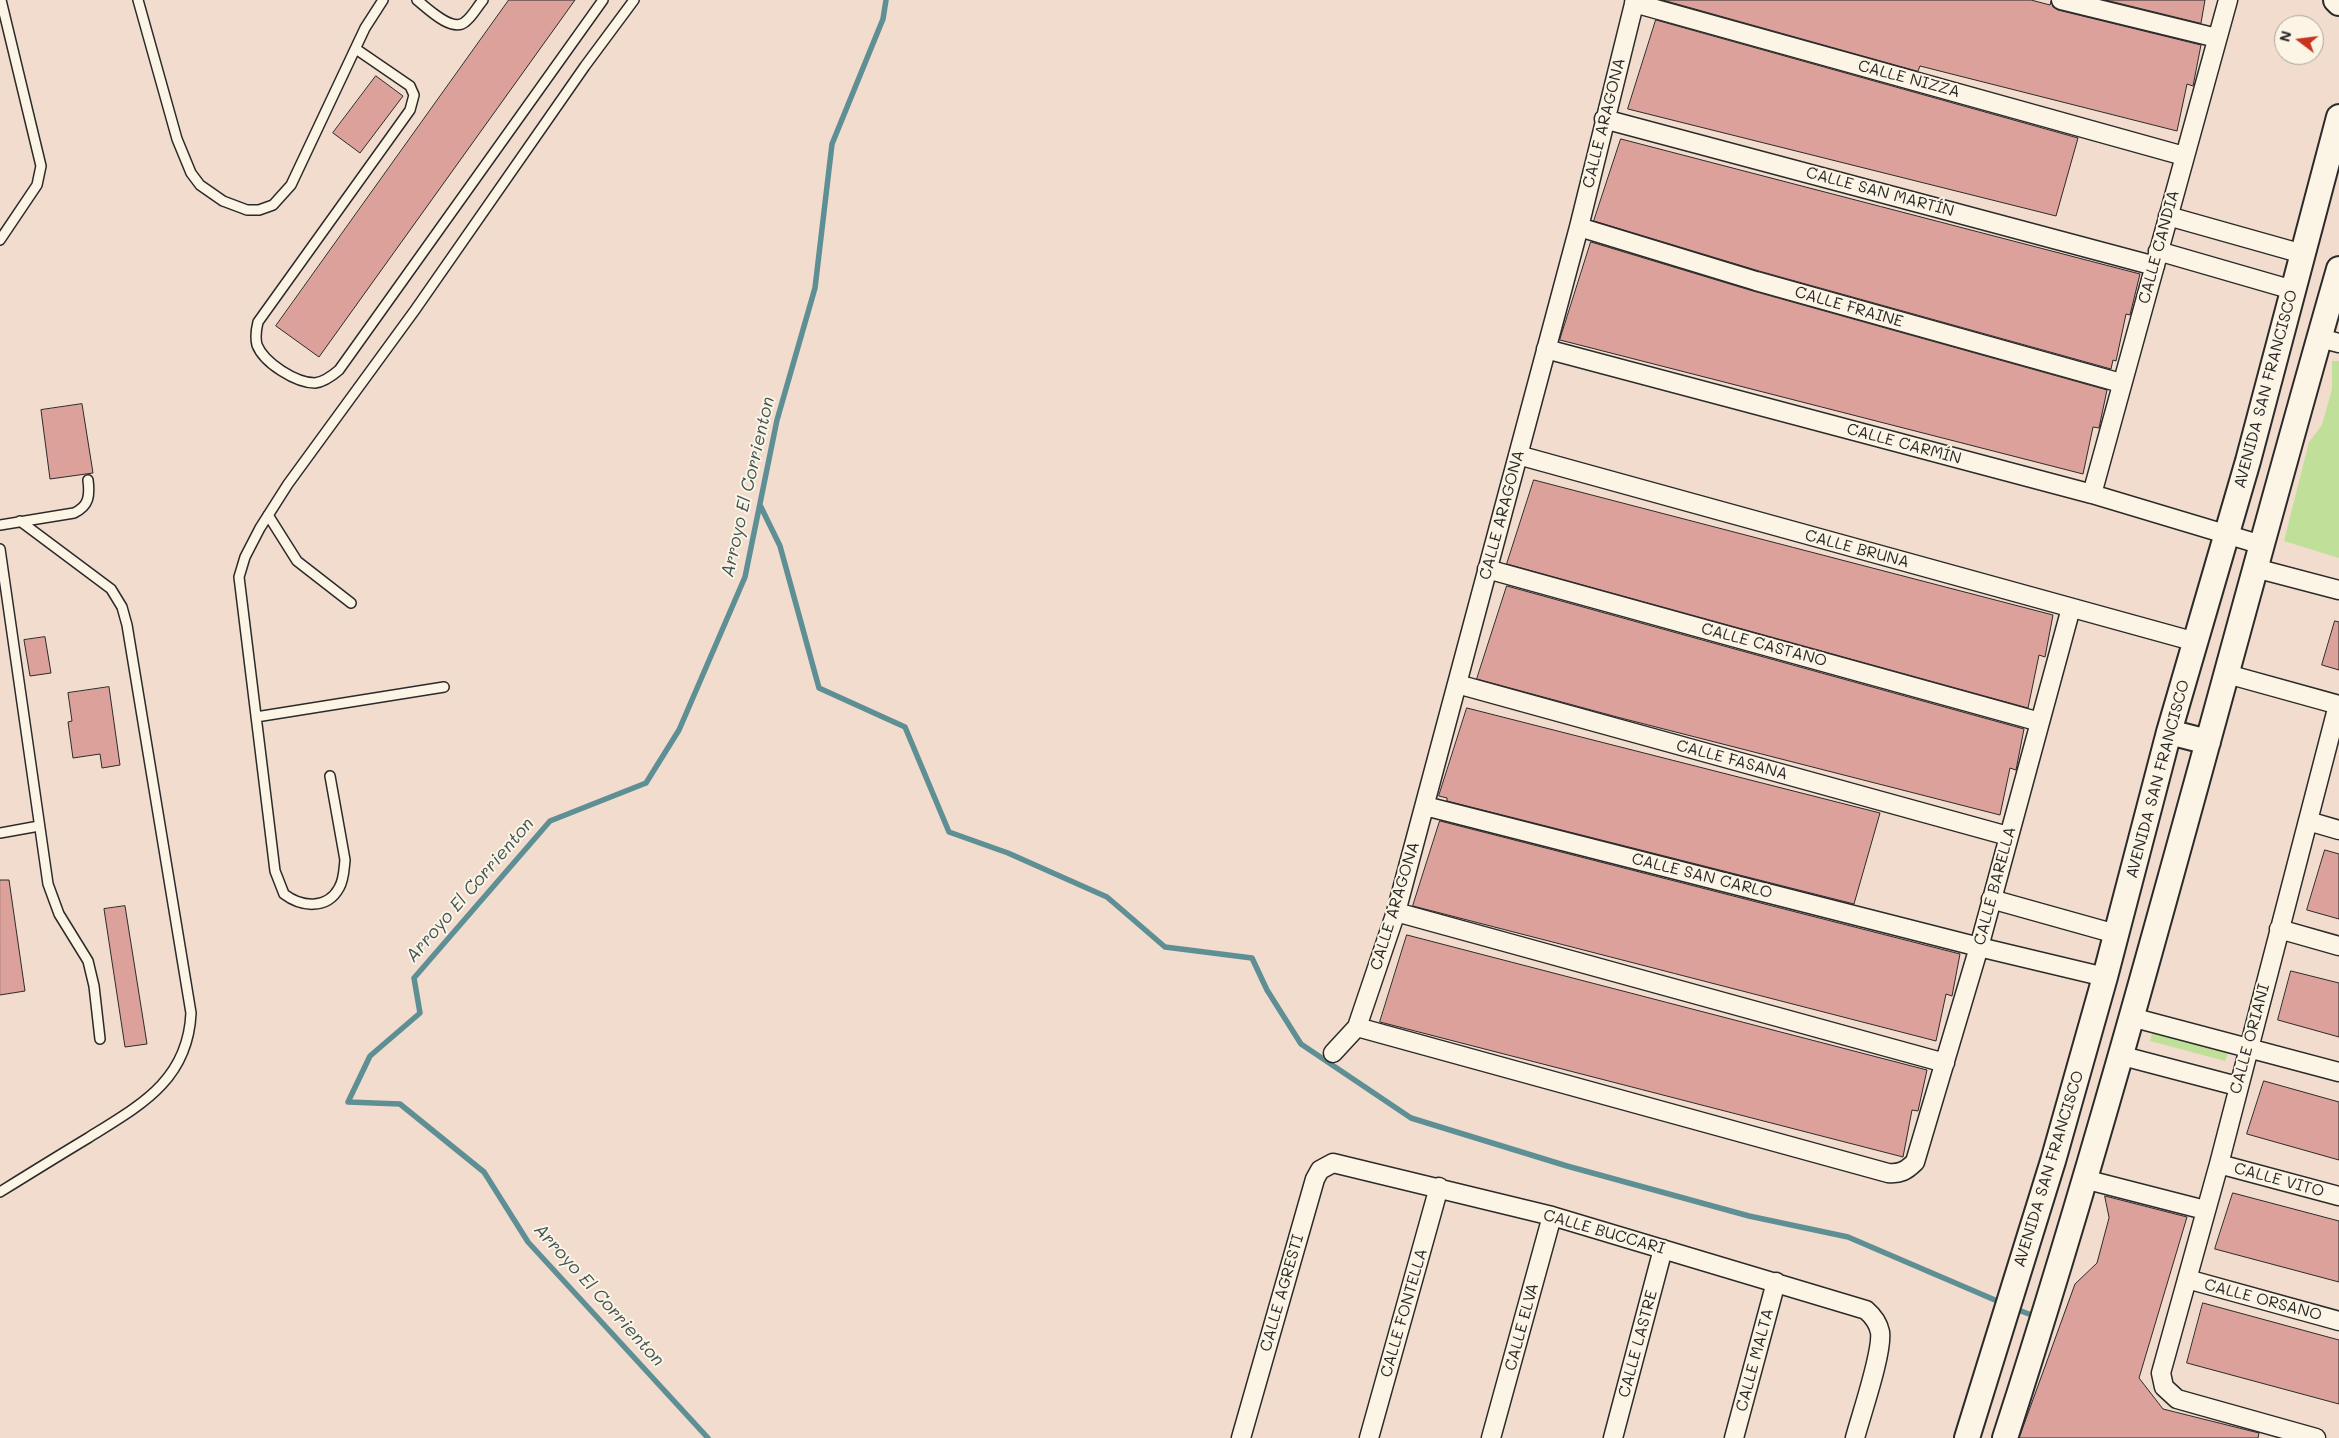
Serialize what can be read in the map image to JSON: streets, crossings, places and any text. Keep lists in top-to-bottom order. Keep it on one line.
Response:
{"streets":{"street":["CALLE NIZZA","CALLE ARAGONA","CALLE SAN MARTÍN","CALLE CANDIA","CALLE FRAINE","AVENIDA SAN FRANCISCO","CALLE CARMÍN","CALLE BRUNA","CALLE CASTANO","CALLE FASANA","CALLE SAN CARLO","CALLE BARELLA","CALLE ORIANI","CALLE VITO","CALLE BUCCARI","CALLE AGRESTI","CALLE ORSANO","CALLE FONTELLA","CALLE ELVA","CALLE LASTRE","CALLE MALTA"]},"crossings":[["CALLE NIZZA","CALLE ARAGONA"],["CALLE NIZZA","CALLE CANDIA"],["CALLE ARAGONA","CALLE SAN MARTÍN"],["CALLE ARAGONA","CALLE FRAINE"],["CALLE ARAGONA","CALLE CARMÍN"],["CALLE ARAGONA","CALLE BRUNA"],["CALLE ARAGONA","CALLE CASTANO"],["CALLE ARAGONA","CALLE FASANA"],["CALLE ARAGONA","CALLE SAN CARLO"],["CALLE ARAGONA","CALLE BARELLA"],["CALLE SAN MARTÍN","CALLE CANDIA"],["CALLE SAN MARTÍN","AVENIDA SAN FRANCISCO"],["CALLE CANDIA","CALLE FRAINE"],["CALLE CANDIA","CALLE CARMÍN"],["AVENIDA SAN FRANCISCO","CALLE CARMÍN"],["AVENIDA SAN FRANCISCO","CALLE BRUNA"],["AVENIDA SAN FRANCISCO","CALLE SAN CARLO"],["CALLE BRUNA","CALLE BARELLA"],["CALLE CASTANO","CALLE BARELLA"],["CALLE FASANA","CALLE BARELLA"],["CALLE SAN CARLO","CALLE BARELLA"],["CALLE ORIANI","CALLE VITO"],["CALLE ORIANI","CALLE ORSANO"],["CALLE BUCCARI","CALLE AGRESTI"],["CALLE BUCCARI","CALLE FONTELLA"],["CALLE BUCCARI","CALLE ELVA"],["CALLE BUCCARI","CALLE LASTRE"],["CALLE BUCCARI","CALLE MALTA"]],"water":["Arroyo El Corrienton"],"north":"left"}
